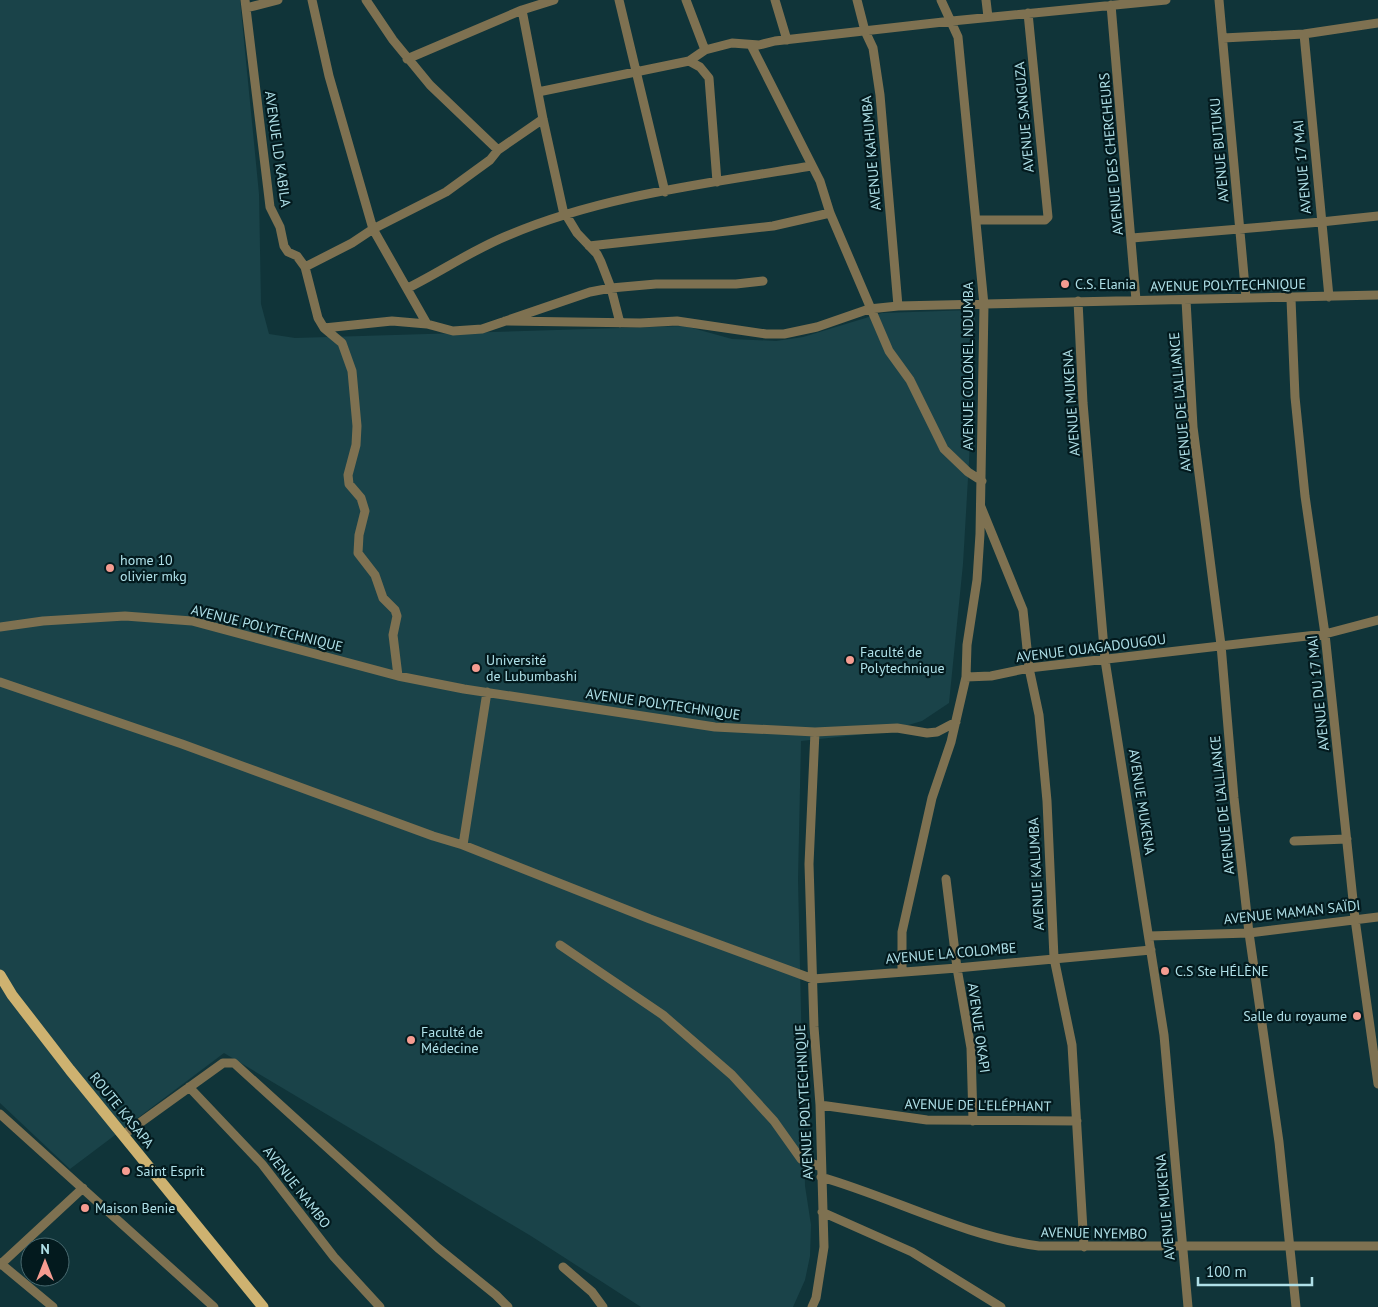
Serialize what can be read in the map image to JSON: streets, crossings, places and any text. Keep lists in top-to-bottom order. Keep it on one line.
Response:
{"streets":{"main road":["ROUTE KASAPA"],"street":["AVENUE SANGUZA","AVENUE LD KABILA","AVENUE BUTUKU","AVENUE KAHUMBA","AVENUE DES CHERCHEURS","AVENUE 17 MAI","AVENUE POLYTECHNIQUE","AVENUE COLONEL NDUMBA","AVENUE DE L'ALLIANCE","AVENUE MUKENA","AVENUE OUAGADOUGOU","AVENUE DU 17 MAI","AVENUE KALUMBA","AVENUE MAMAN SAÏDI","AVENUE LA COLOMBE","AVENUE OKAPI","AVENUE DE L'ELÉPHANT","AVENUE NAMBO","AVENUE NYEMBO"]},"crossings":[["AVENUE SANGUZA","AVENUE COLONEL NDUMBA"],["AVENUE BUTUKU","AVENUE POLYTECHNIQUE"],["AVENUE KAHUMBA","AVENUE POLYTECHNIQUE"],["AVENUE DES CHERCHEURS","AVENUE POLYTECHNIQUE"],["AVENUE 17 MAI","AVENUE POLYTECHNIQUE"],["AVENUE POLYTECHNIQUE","AVENUE COLONEL NDUMBA"],["AVENUE POLYTECHNIQUE","AVENUE DE L'ALLIANCE"],["AVENUE POLYTECHNIQUE","AVENUE MUKENA"],["AVENUE POLYTECHNIQUE","AVENUE DU 17 MAI"],["AVENUE POLYTECHNIQUE","AVENUE LA COLOMBE"],["AVENUE POLYTECHNIQUE","AVENUE DE L'ELÉPHANT"],["AVENUE POLYTECHNIQUE","AVENUE NYEMBO"],["AVENUE COLONEL NDUMBA","AVENUE OUAGADOUGOU"],["AVENUE COLONEL NDUMBA","AVENUE KALUMBA"],["AVENUE DE L'ALLIANCE","AVENUE OUAGADOUGOU"],["AVENUE DE L'ALLIANCE","AVENUE MAMAN SAÏDI"],["AVENUE DE L'ALLIANCE","AVENUE NYEMBO"],["AVENUE MUKENA","AVENUE OUAGADOUGOU"],["AVENUE MUKENA","AVENUE MAMAN SAÏDI"],["AVENUE MUKENA","AVENUE LA COLOMBE"],["AVENUE MUKENA","AVENUE NYEMBO"],["AVENUE OUAGADOUGOU","AVENUE DU 17 MAI"],["AVENUE OUAGADOUGOU","AVENUE KALUMBA"],["AVENUE DU 17 MAI","AVENUE MAMAN SAÏDI"],["AVENUE KALUMBA","AVENUE LA COLOMBE"],["AVENUE KALUMBA","AVENUE DE L'ELÉPHANT"],["AVENUE KALUMBA","AVENUE NYEMBO"],["AVENUE LA COLOMBE","AVENUE OKAPI"],["AVENUE OKAPI","AVENUE DE L'ELÉPHANT"]],"places":["C.S. Elania","home 10 olivier mkg","Faculté de Polytechnique","Université de Lubumbashi","C.S Ste HÉLÈNE","Salle du royaume","Faculté de Médecine","Saint Esprit","Maison Benie"],"scale_bar":"100 m","north":"top"}
